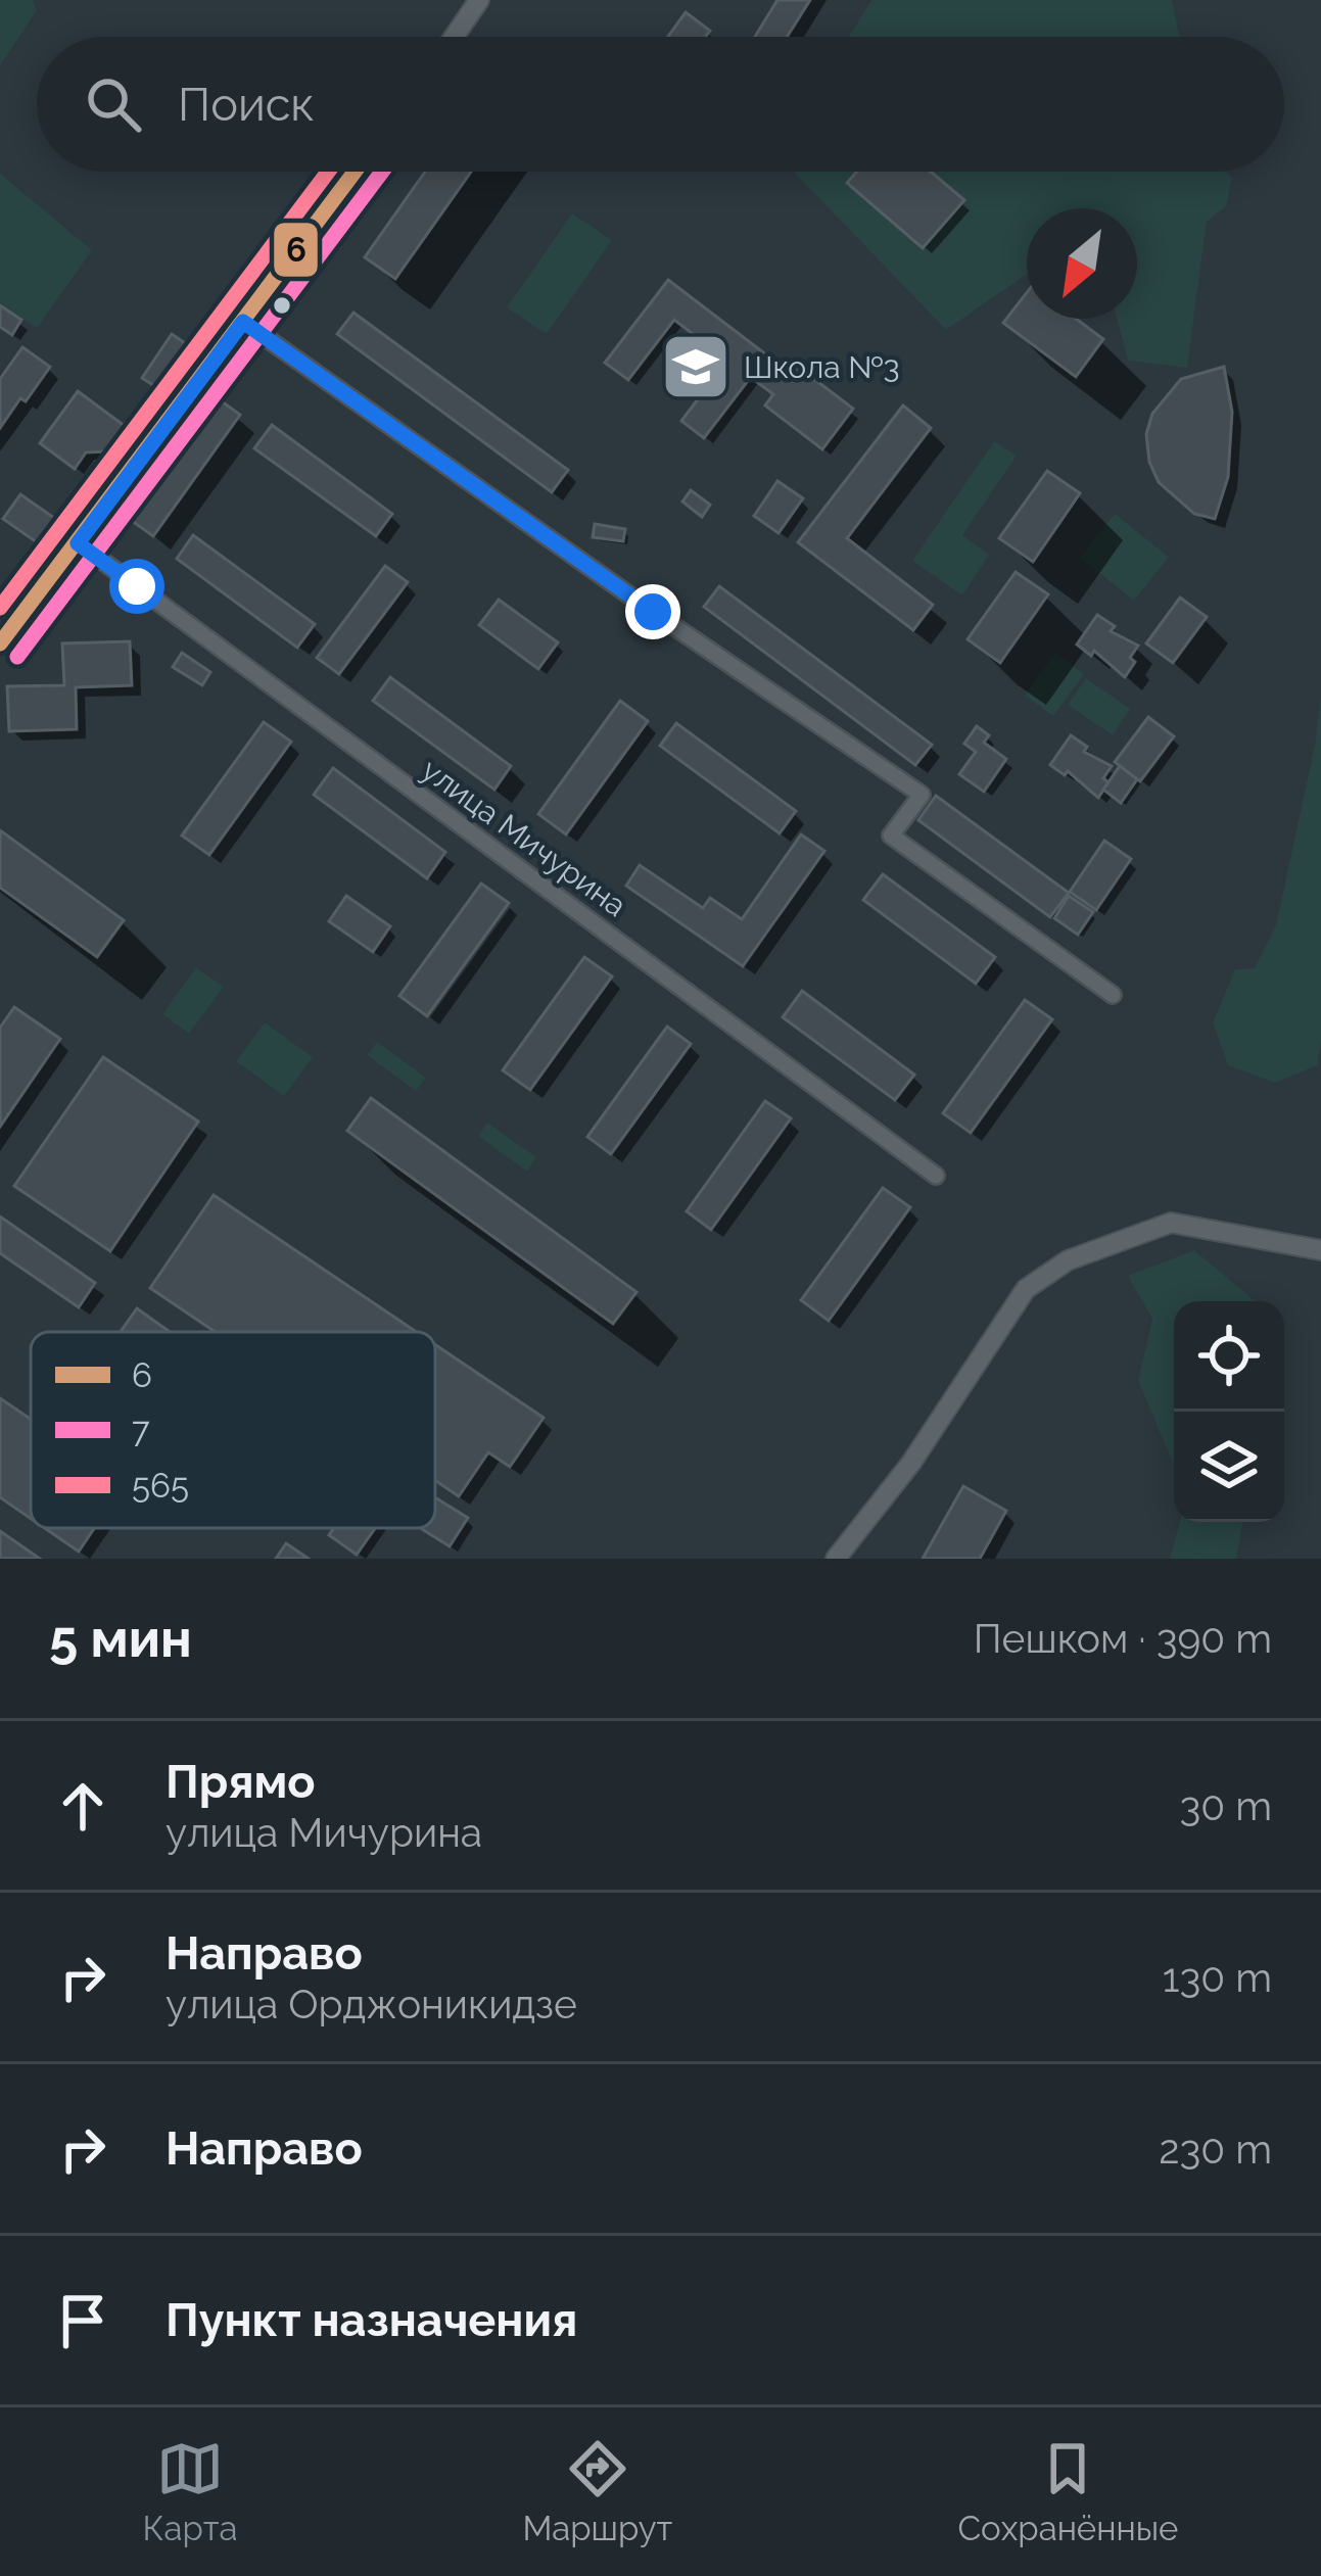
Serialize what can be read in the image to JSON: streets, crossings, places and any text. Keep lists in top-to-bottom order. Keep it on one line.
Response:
{"streets":{"street":["улица Мичурина"]},"places":{"school or university":["Школа №3"]},"lines":["transit line 6","transit line 7","transit line 565"],"legend":["6","7","565"],"north":"bottom left","page":{"search":"Поиск","heading":["5 мин","Пешком · 390 m"],"list":[["Прямо","улица Мичурина","30 m"],["Направо","улица Орджоникидзе","130 m"],["Направо","230 m"],"Пункт назначения"],"nav":["Карта","Маршрут","Сохранённые"]}}
